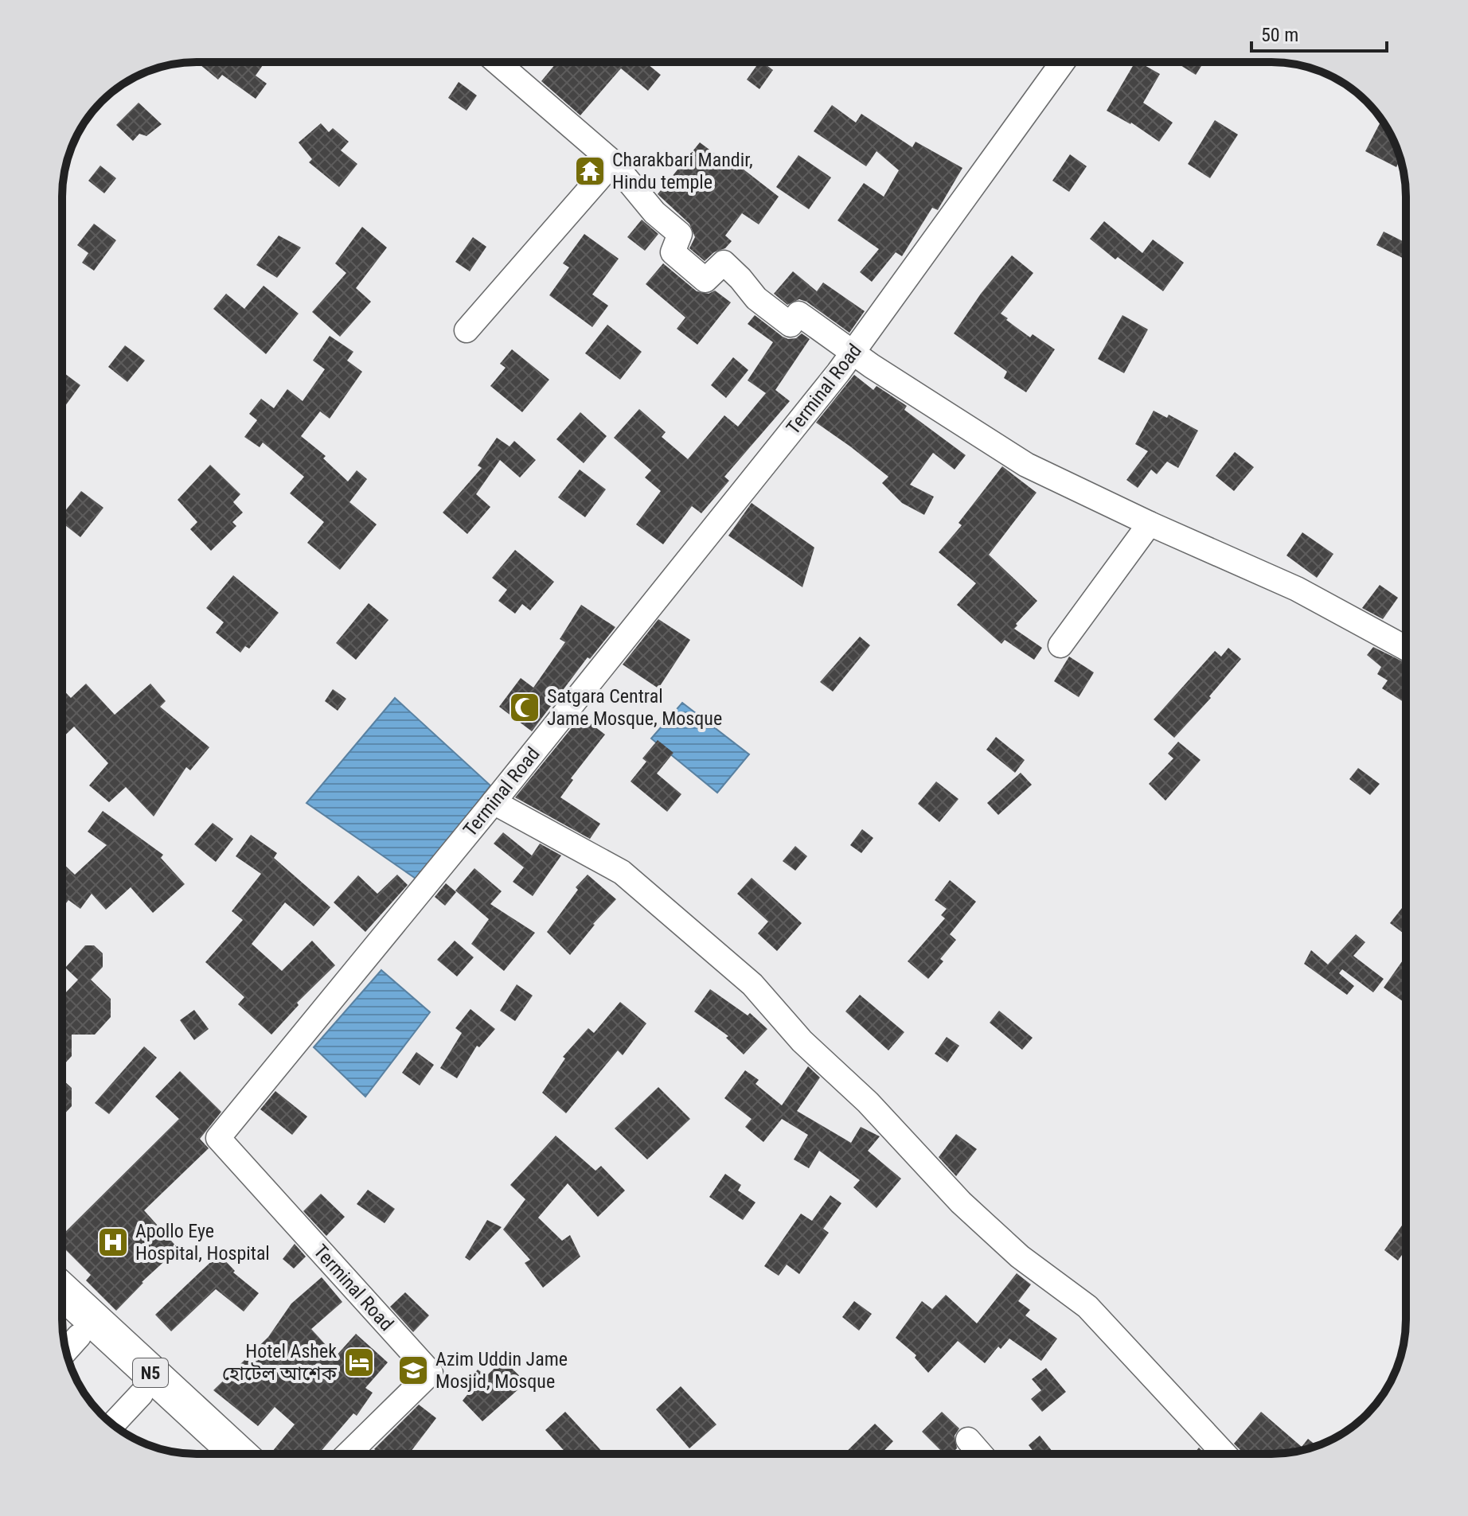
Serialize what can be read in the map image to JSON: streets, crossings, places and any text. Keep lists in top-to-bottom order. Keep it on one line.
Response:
{"streets":{"highway":["N5"],"street":["Terminal Road"]},"places":{"temple":["Charakbari Mandir, Hindu temple"],"mosque":["Satgara Central Jame Mosque, Mosque"],"hospital":["Apollo Eye Hospital, Hospital"],"hotel":["Hotel Ashek হোটেল আশেক"],"school or university":["Azim Uddin Jame Mosjid, Mosque"]},"scale_bar":"50 m"}
